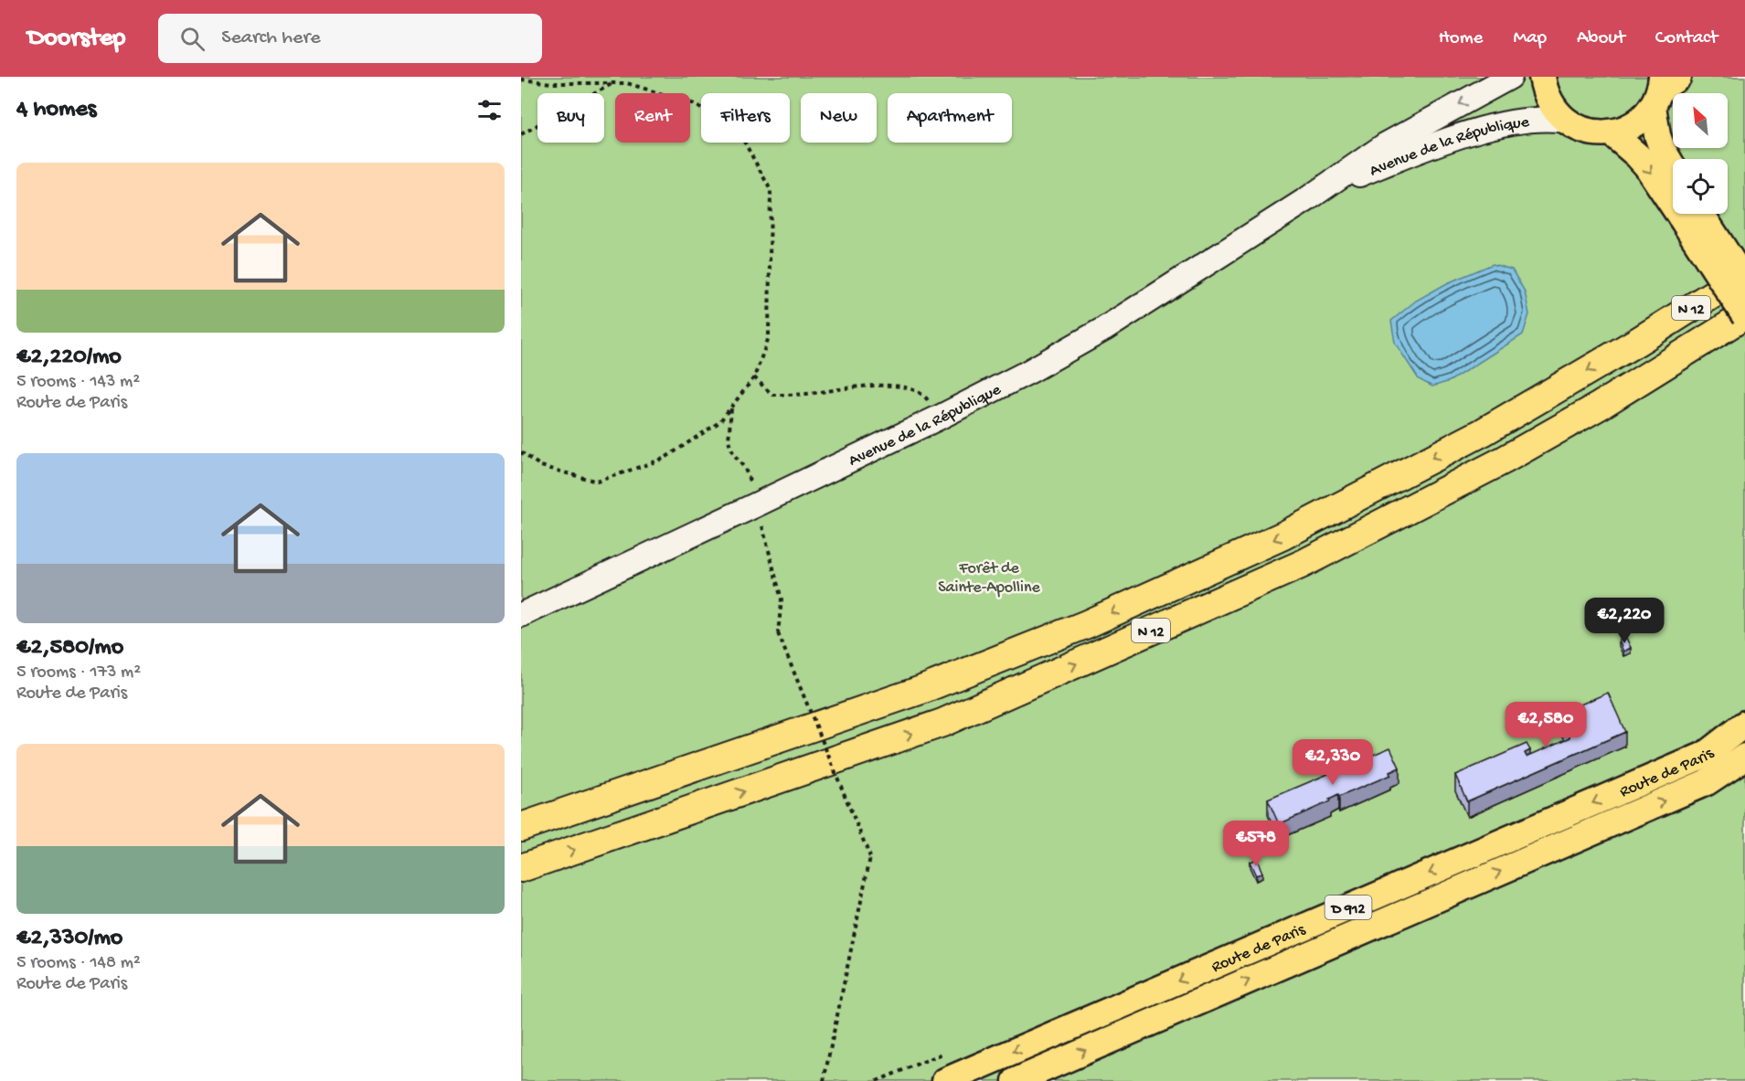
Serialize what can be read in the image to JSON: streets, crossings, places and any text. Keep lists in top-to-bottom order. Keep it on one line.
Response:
{"streets":{"highway":["N 12"],"main road":["Avenue de la République","Route de Paris","D 912"]},"parks":["Forêt de Sainte-Apolline"],"north":"top left","page":{"header":"Doorstep","search":"Search here","nav":["Home","Map","About","Contact"],"heading":"4 homes","chip":["Buy","Rent","Filters","New","Apartment"],"list":[{"name":"€2,220/mo","note":"5 rooms · 143 m² · Route de Paris"},{"name":"€2,580/mo","note":"5 rooms · 173 m² · Route de Paris"},{"name":"€2,330/mo","note":"5 rooms · 148 m² · Route de Paris"}],"price":["€2,220","€2,580","€2,330","€578"]}}
